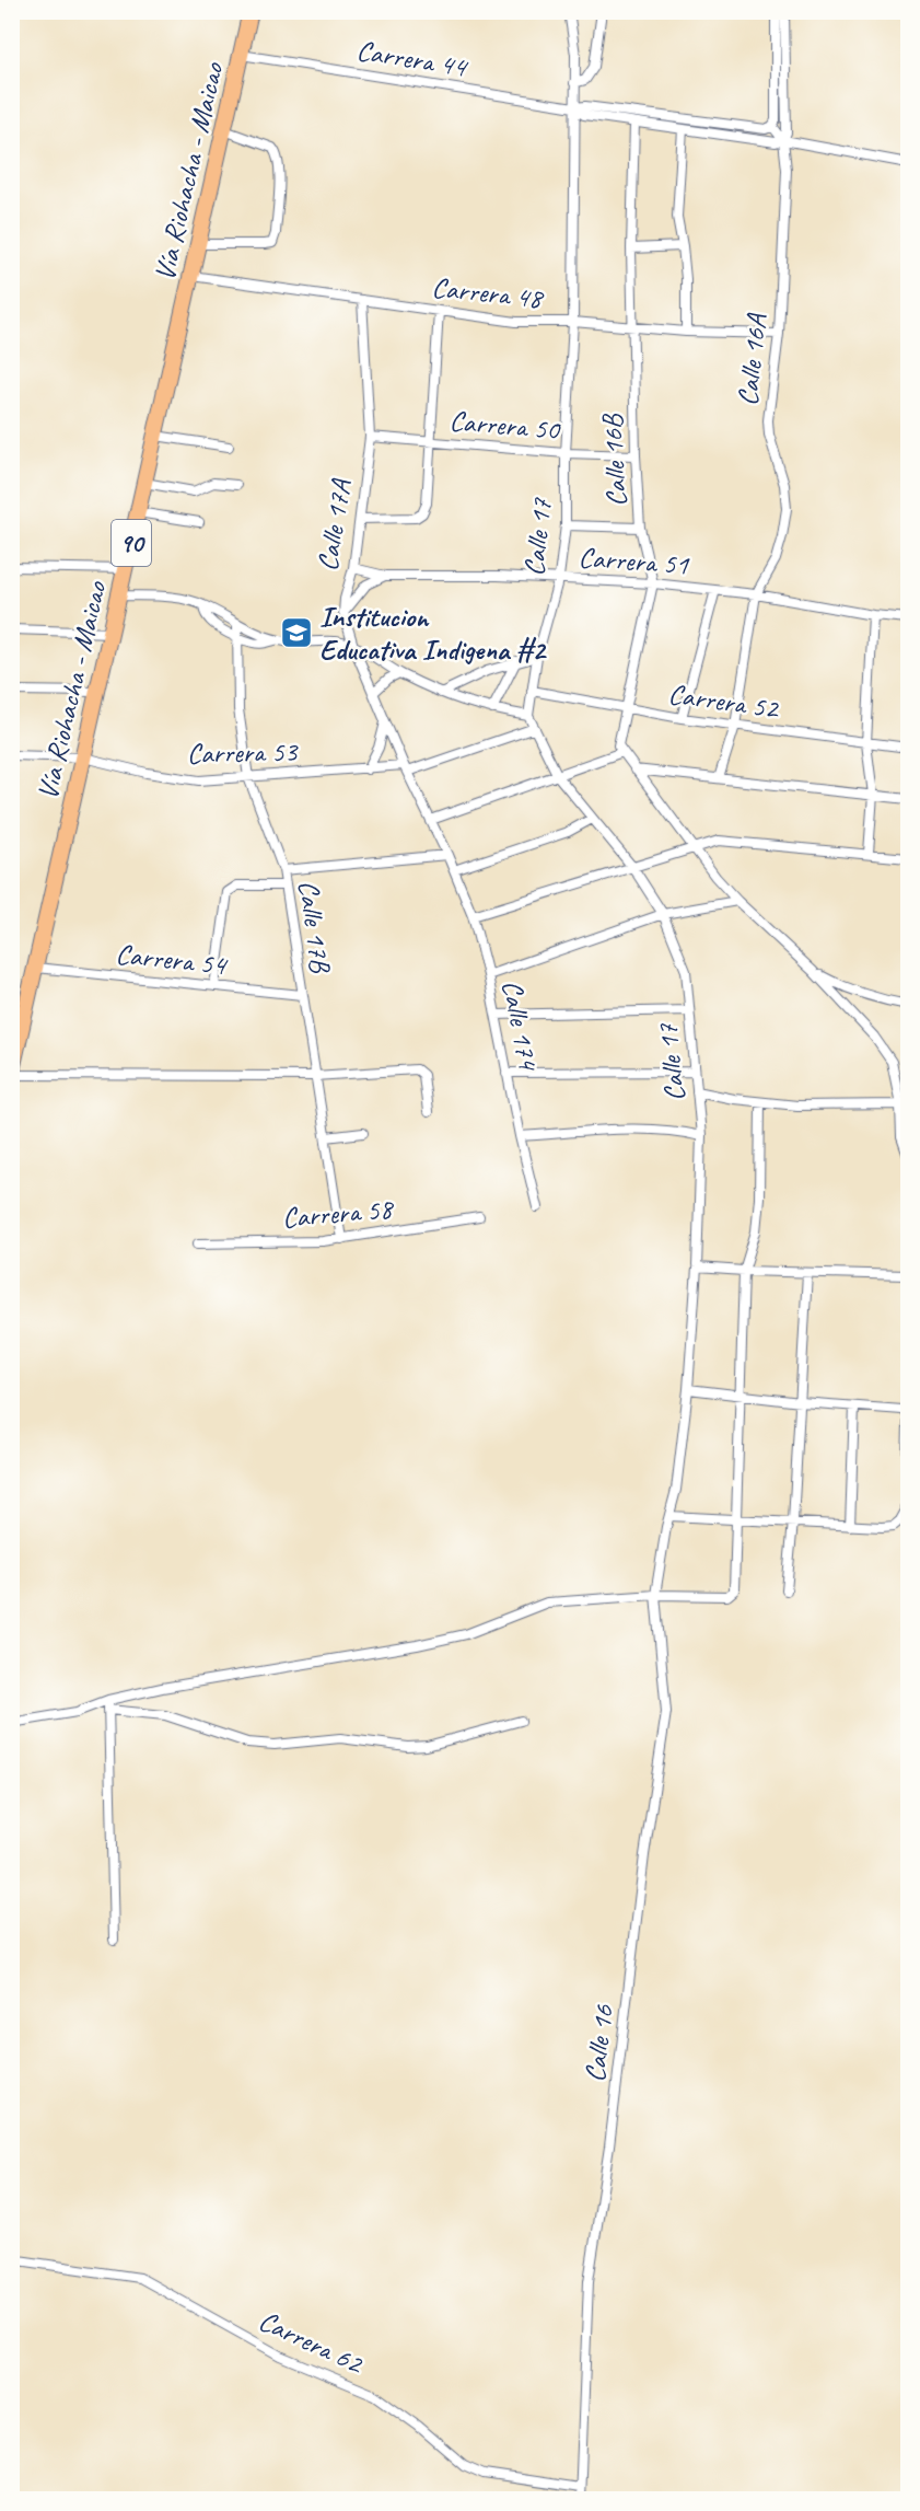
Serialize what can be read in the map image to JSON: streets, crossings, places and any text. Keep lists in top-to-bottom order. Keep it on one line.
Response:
{"streets":{"highway":["Vía Riohacha - Maicao","90"],"street":["Carrera 44","Carrera 48","Calle 16A","Carrera 50","Calle 16B","Calle 17A","Calle 17","Carrera 51","Carrera 52","Carrera 53","Calle 17B","Carrera 54","Calle 174","Carrera 58","Calle 16","Carrera 62"]},"crossings":[["Carrera 44","Vía Riohacha - Maicao"],["Carrera 44","Calle 16A"],["Carrera 44","Calle 16B"],["Carrera 44","Calle 17"],["Vía Riohacha - Maicao","Carrera 48"],["Vía Riohacha - Maicao","Carrera 53"],["Vía Riohacha - Maicao","Carrera 54"],["Carrera 48","Calle 16A"],["Carrera 48","Calle 16B"],["Carrera 48","Calle 17A"],["Carrera 48","Calle 17"],["Calle 16A","Carrera 51"],["Carrera 50","Calle 16B"],["Carrera 50","Calle 17A"],["Carrera 50","Calle 17"],["Calle 16B","Carrera 51"],["Calle 16B","Carrera 52"],["Calle 17A","Carrera 51"],["Calle 17A","Carrera 53"],["Calle 17A","Calle 174"],["Calle 17","Carrera 51"],["Calle 17","Carrera 52"],["Calle 17","Carrera 53"],["Calle 17","Calle 16"],["Carrera 53","Calle 17B"],["Calle 17B","Carrera 54"],["Calle 17B","Carrera 58"],["Calle 16","Carrera 62"]],"places":{"school or university":["Institucion Educativa Indigena #2"]}}
